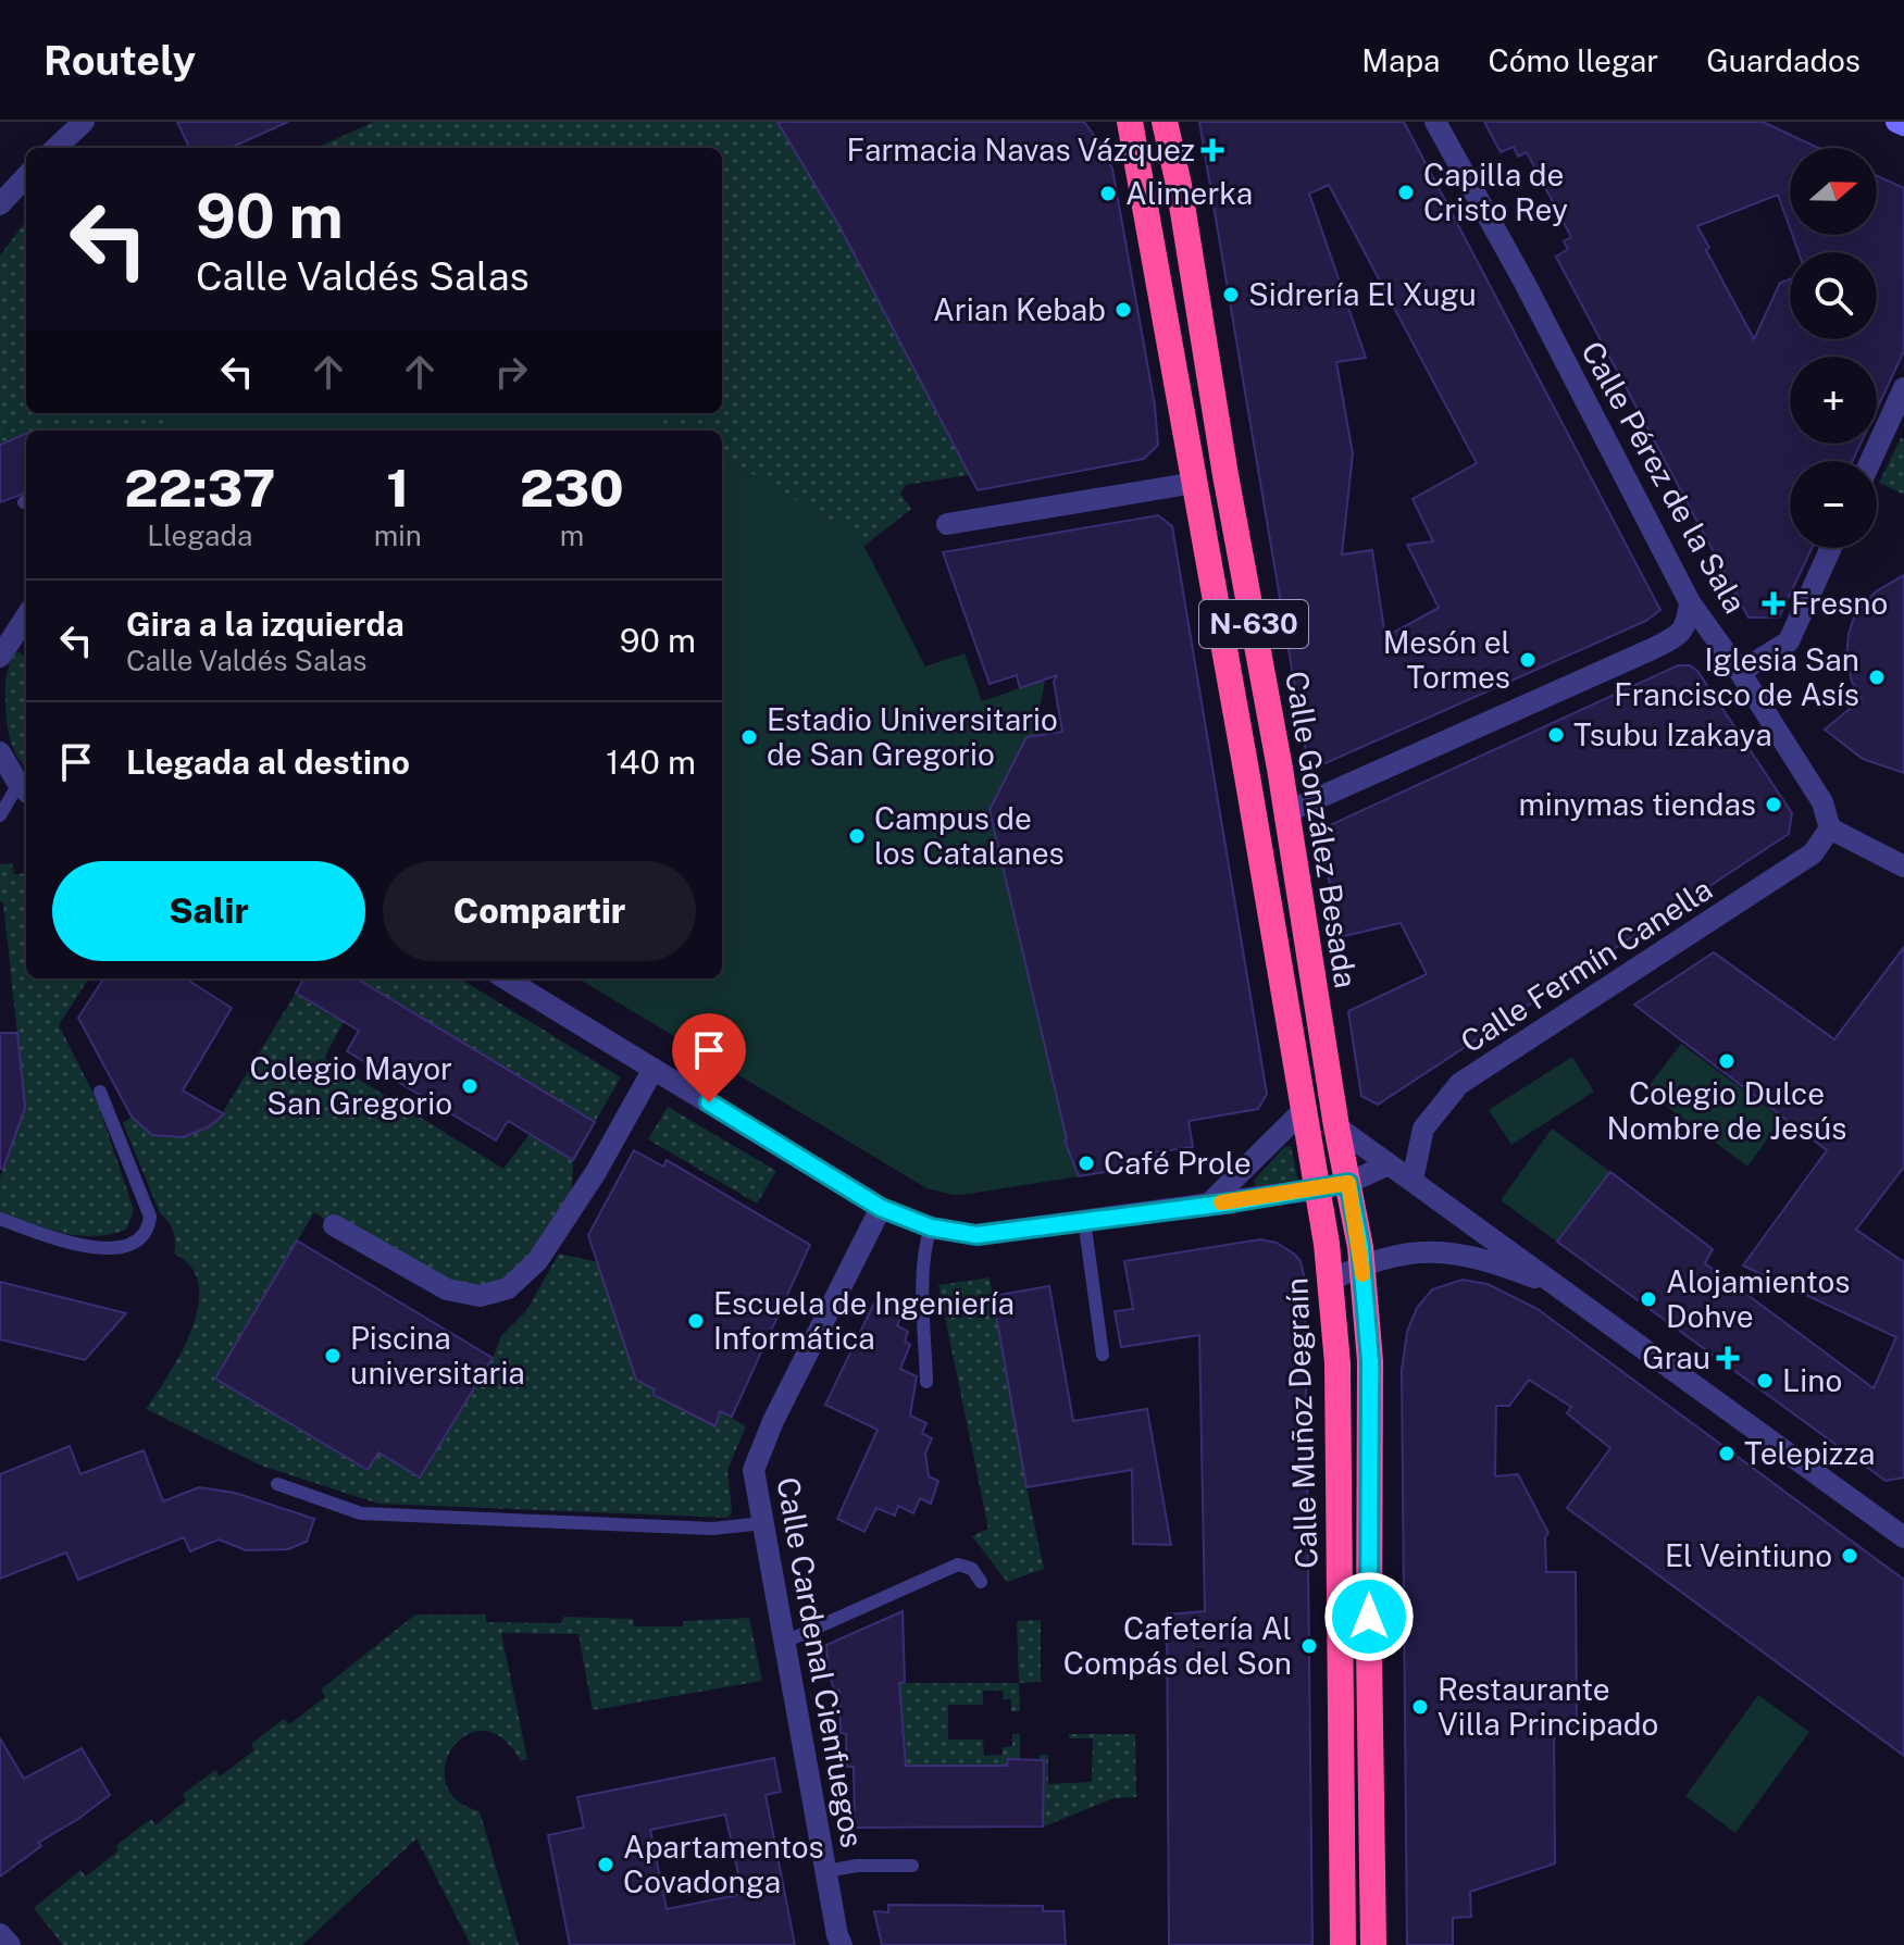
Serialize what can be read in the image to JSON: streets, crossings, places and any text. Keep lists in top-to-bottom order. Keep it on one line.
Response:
{"streets":{"highway":["N-630","Calle González Besada","Calle Muñoz Degraín"],"street":["Calle Pérez de la Sala","Calle Fermín Canella","Calle Cardenal Cienfuegos"]},"crossings":[["Calle Pérez de la Sala","Calle Fermín Canella"],["Calle González Besada","Calle Muñoz Degraín"]],"places":{"health":["Farmacia Navas Vázquez","Fresno","Grau"],"other":["Capilla de Cristo Rey","Alimerka","Sidrería El Xugu","Arian Kebab","Mesón el Tormes","Iglesia San Francisco de Asís","Tsubu Izakaya","Estadio Universitario de San Gregorio","minymas tiendas","Campus de los Catalanes","Colegio Dulce Nombre de Jesús","Colegio Mayor San Gregorio","Café Prole","Alojamientos Dohve","Escuela de Ingeniería Informática","Piscina universitaria","Lino","Telepizza","El Veintiuno","Cafetería Al Compás del Son","Restaurante Villa Principado","Apartamentos Covadonga"]},"north":"right","page":{"header":"Routely","nav":["Mapa","Cómo llegar","Guardados"],"map_buttons":["+","−"],"turn":["90 m","Calle Valdés Salas"],"eta":["22:37","Llegada","1","min","230","m"],"list":[{"name":"Gira a la izquierda","note":"Calle Valdés Salas","value":"90 m"},{"name":"Llegada al destino","value":"140 m"}],"buttons":["Salir","Compartir"]}}
